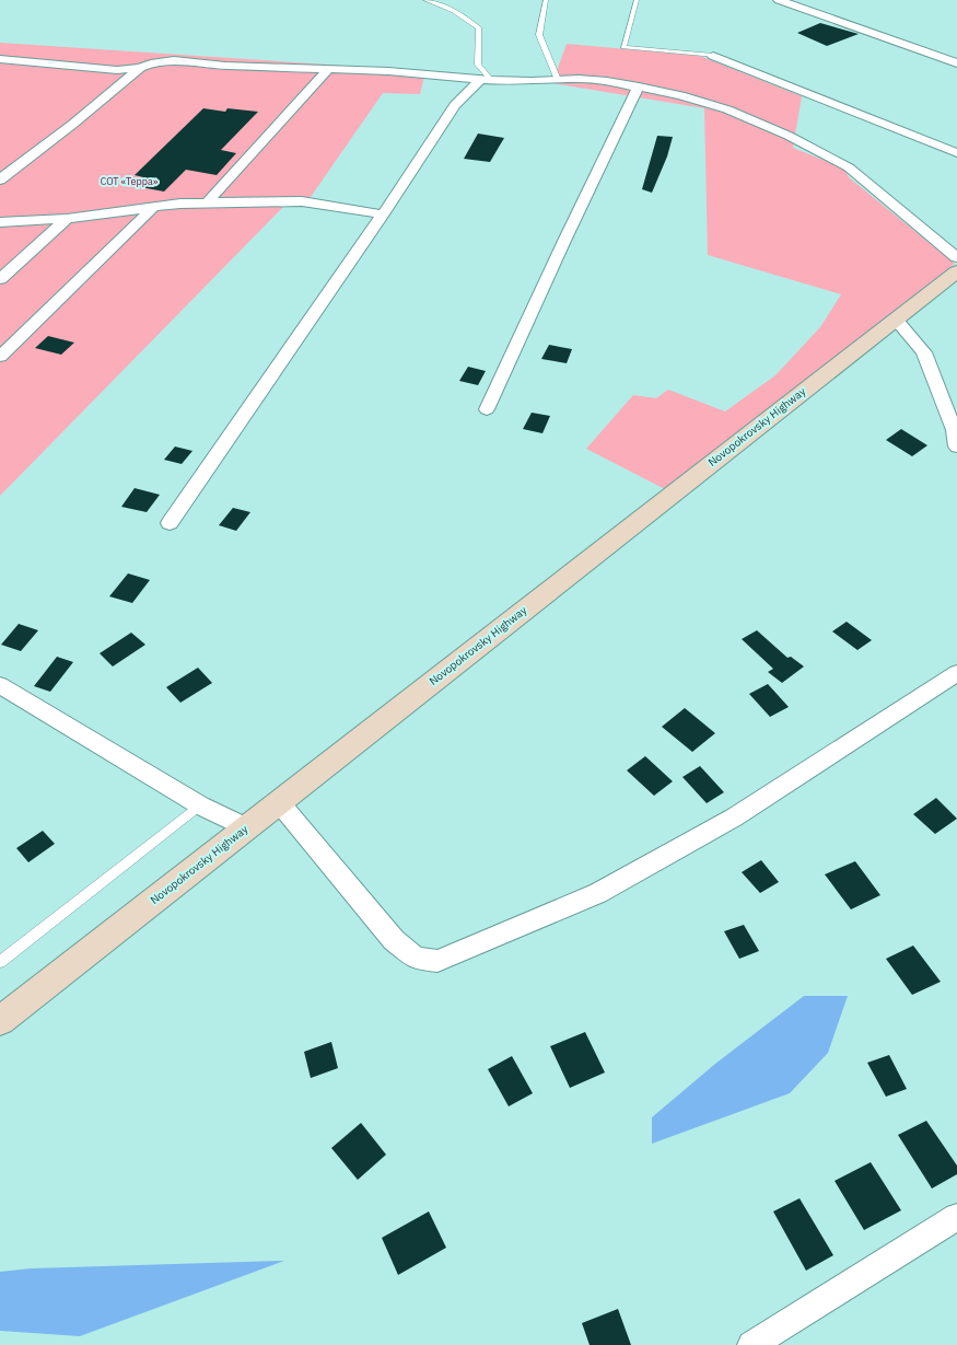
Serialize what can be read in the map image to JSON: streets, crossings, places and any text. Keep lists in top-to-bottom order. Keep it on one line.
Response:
{"streets":{"main road":["Novopokrovsky Highway"]},"parks":["СОТ «Терра»"]}
